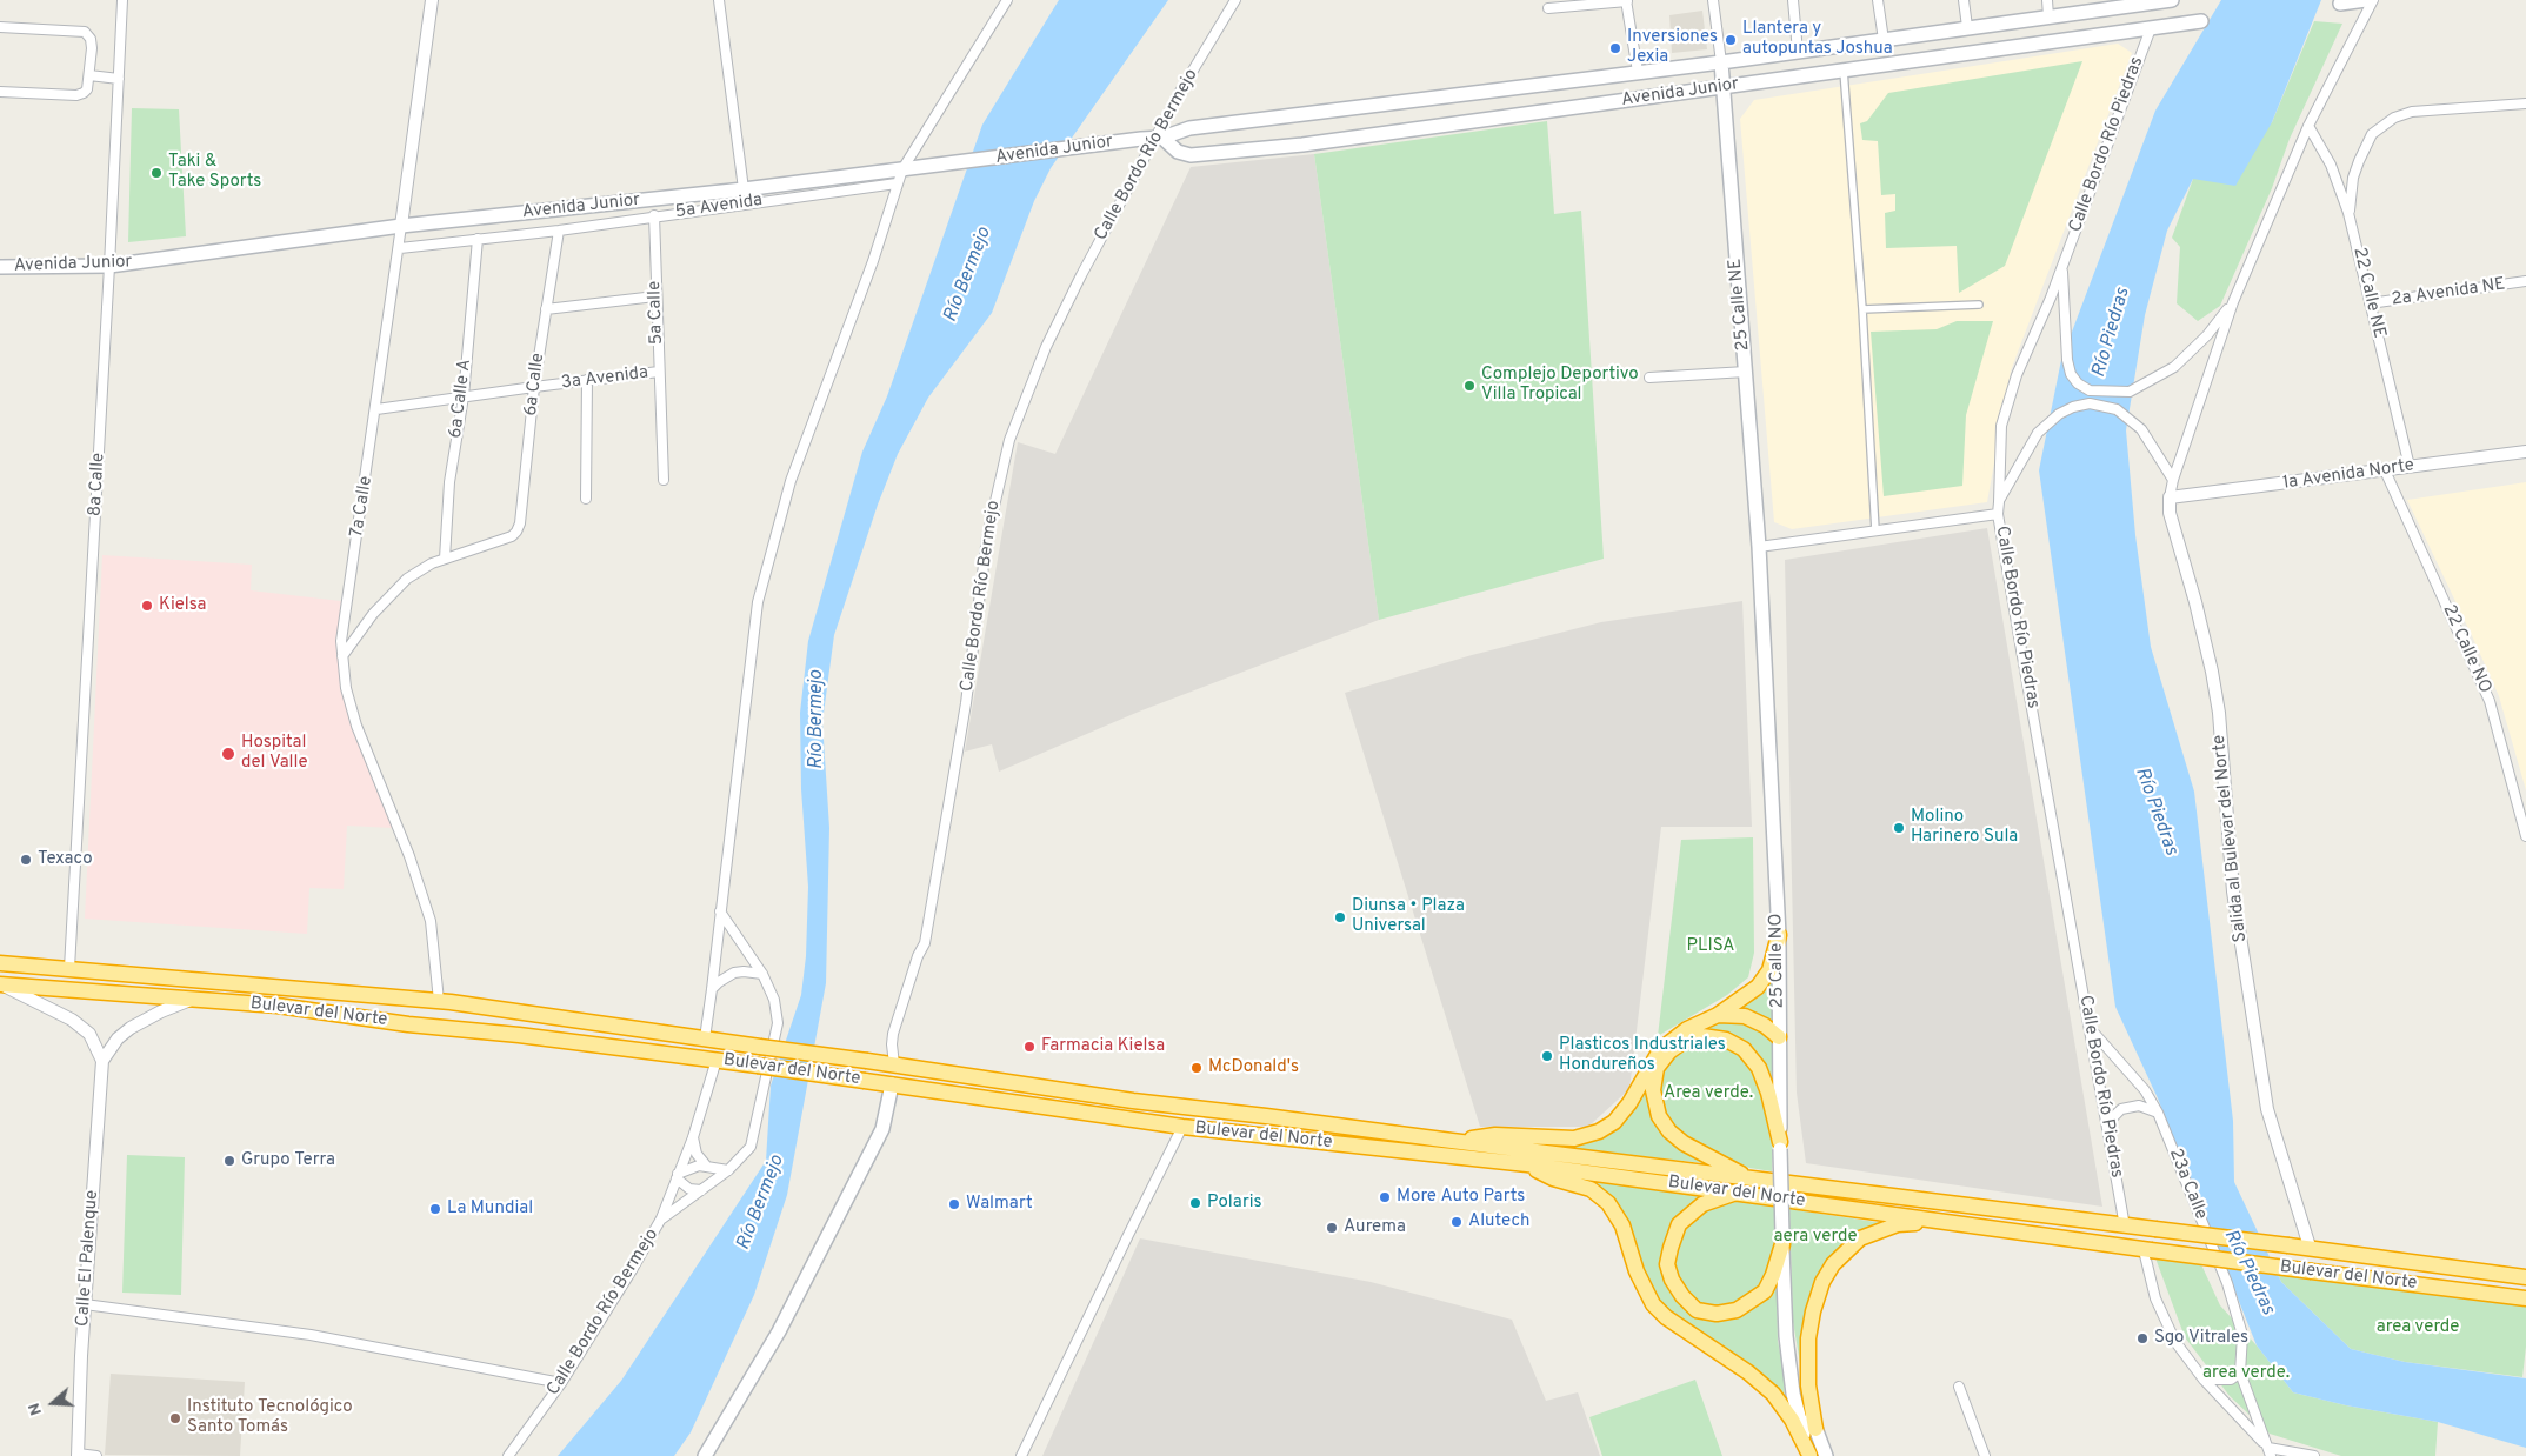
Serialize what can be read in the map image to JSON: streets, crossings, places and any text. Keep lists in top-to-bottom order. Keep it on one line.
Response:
{"streets":{"highway":["Bulevar del Norte"],"main road":["Avenida Junior","25 Calle NE","25 Calle NO"],"street":["Calle Bordo Río Piedras","Calle Bordo Río Bermejo","5a Avenida","22 Calle NE","2a Avenida NE","5a Calle","3a Avenida","6a Calle","6a Calle A","1a Avenida Norte","8a Calle","7a Calle","22 Calle NO","Salida al Bulevar del Norte","23a Calle","Calle El Palenque"]},"crossings":[["Avenida Junior","Calle Bordo Río Piedras"],["Avenida Junior","Calle Bordo Río Bermejo"],["Avenida Junior","25 Calle NE"],["Avenida Junior","8a Calle"],["Avenida Junior","7a Calle"],["Calle Bordo Río Piedras","Bulevar del Norte"],["Calle Bordo Río Piedras","23a Calle"],["Calle Bordo Río Bermejo","Bulevar del Norte"],["5a Avenida","5a Calle"],["5a Avenida","6a Calle"],["5a Avenida","6a Calle A"],["5a Avenida","7a Calle"],["22 Calle NE","2a Avenida NE"],["22 Calle NE","1a Avenida Norte"],["25 Calle NE","25 Calle NO"],["5a Calle","3a Avenida"],["3a Avenida","6a Calle"],["3a Avenida","6a Calle A"],["3a Avenida","7a Calle"],["6a Calle","6a Calle A"],["1a Avenida Norte","22 Calle NO"],["1a Avenida Norte","Salida al Bulevar del Norte"],["8a Calle","Bulevar del Norte"],["7a Calle","Bulevar del Norte"],["Salida al Bulevar del Norte","Bulevar del Norte"],["Bulevar del Norte","Calle El Palenque"]],"water":["Río Bermejo","Río Piedras"],"parks":["PLISA","Area verde.","aera verde","area verde","area verde."],"places":["Llantera y autopuntas Joshua","Inversiones Jexia","Taki & Take Sports","Complejo Deportivo Villa Tropical","Kielsa","Hospital del Valle","Molino Harinero Sula","Texaco","Diunsa • Plaza Universal","Farmacia Kielsa","Plasticos Industriales Hondureños","McDonald's","Grupo Terra","More Auto Parts","Polaris","Walmart","La Mundial","Alutech","Aurema","Sgo Vitrales","Instituto Tecnológico Santo Tomás"],"north":"left"}
